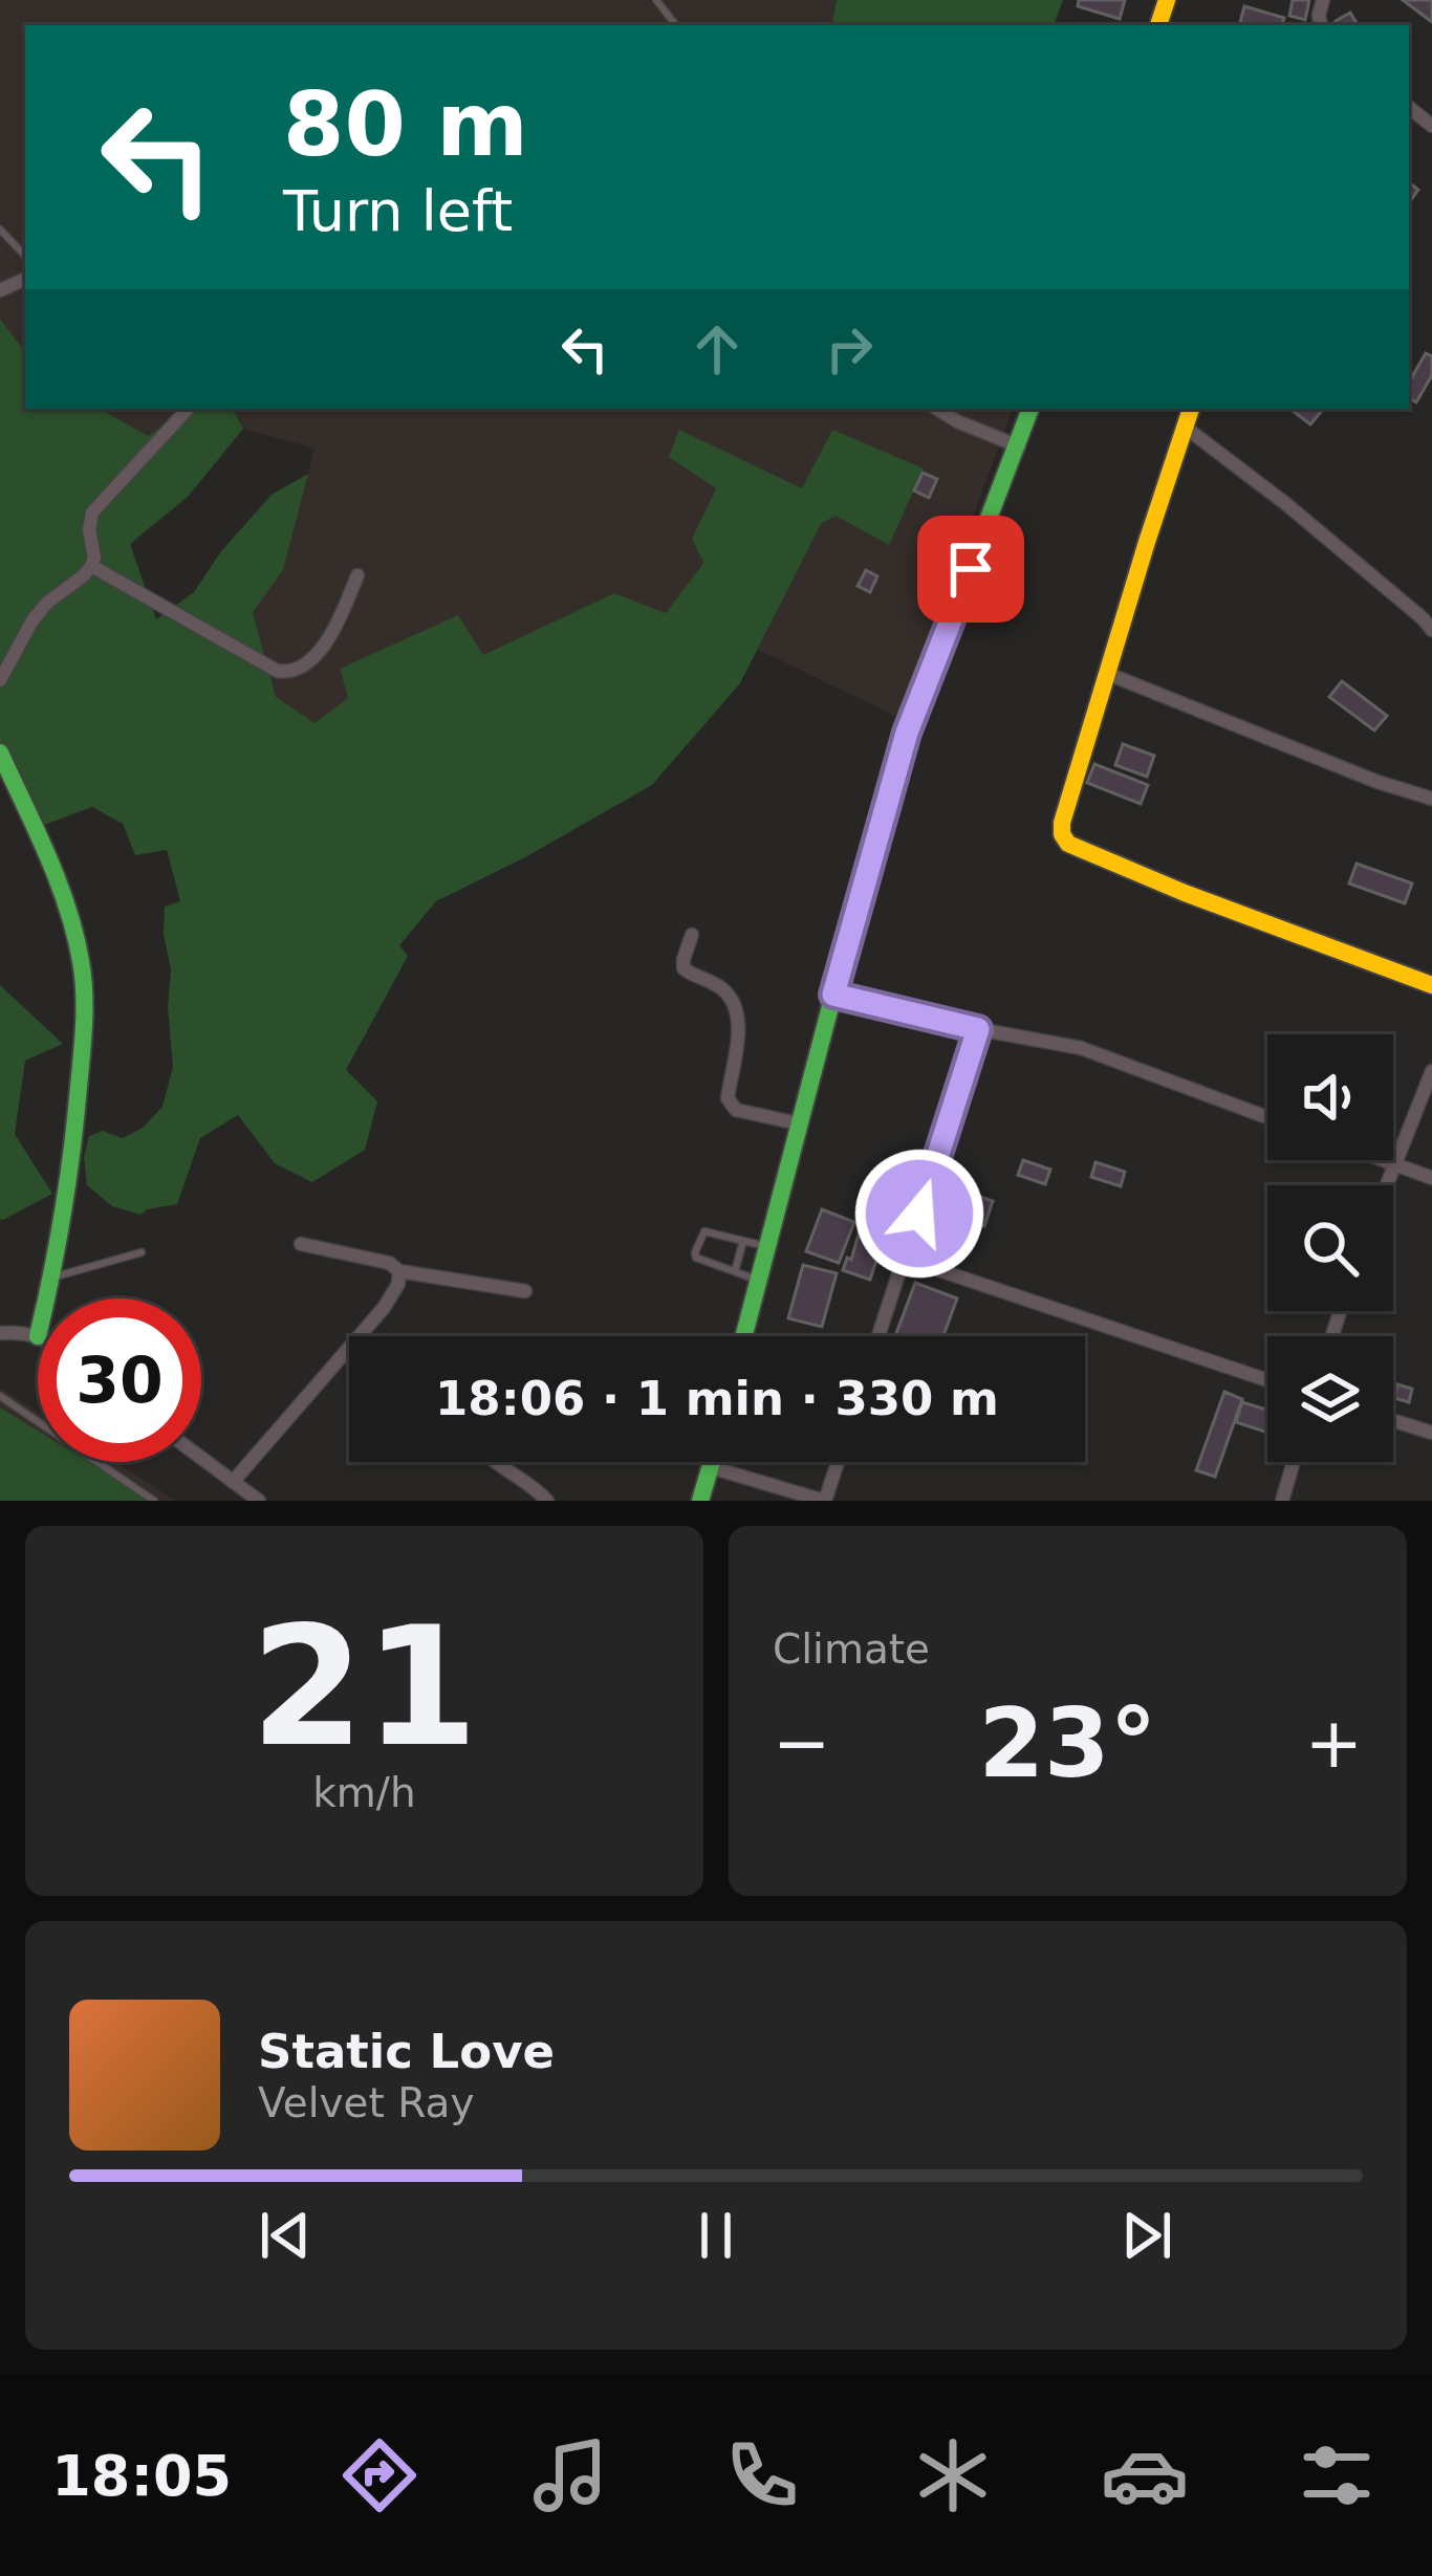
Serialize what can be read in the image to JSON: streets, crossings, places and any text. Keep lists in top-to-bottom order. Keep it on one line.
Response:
{"page":{"turn":["80 m","Turn left"],"limit":"30","trip":"18:06 · 1 min · 330 m","tile":[["21","km/h"],"Climate"],"heat":["−","23°","+"],"song":["Static Love","Velvet Ray"],"tabs":"18:05"}}
